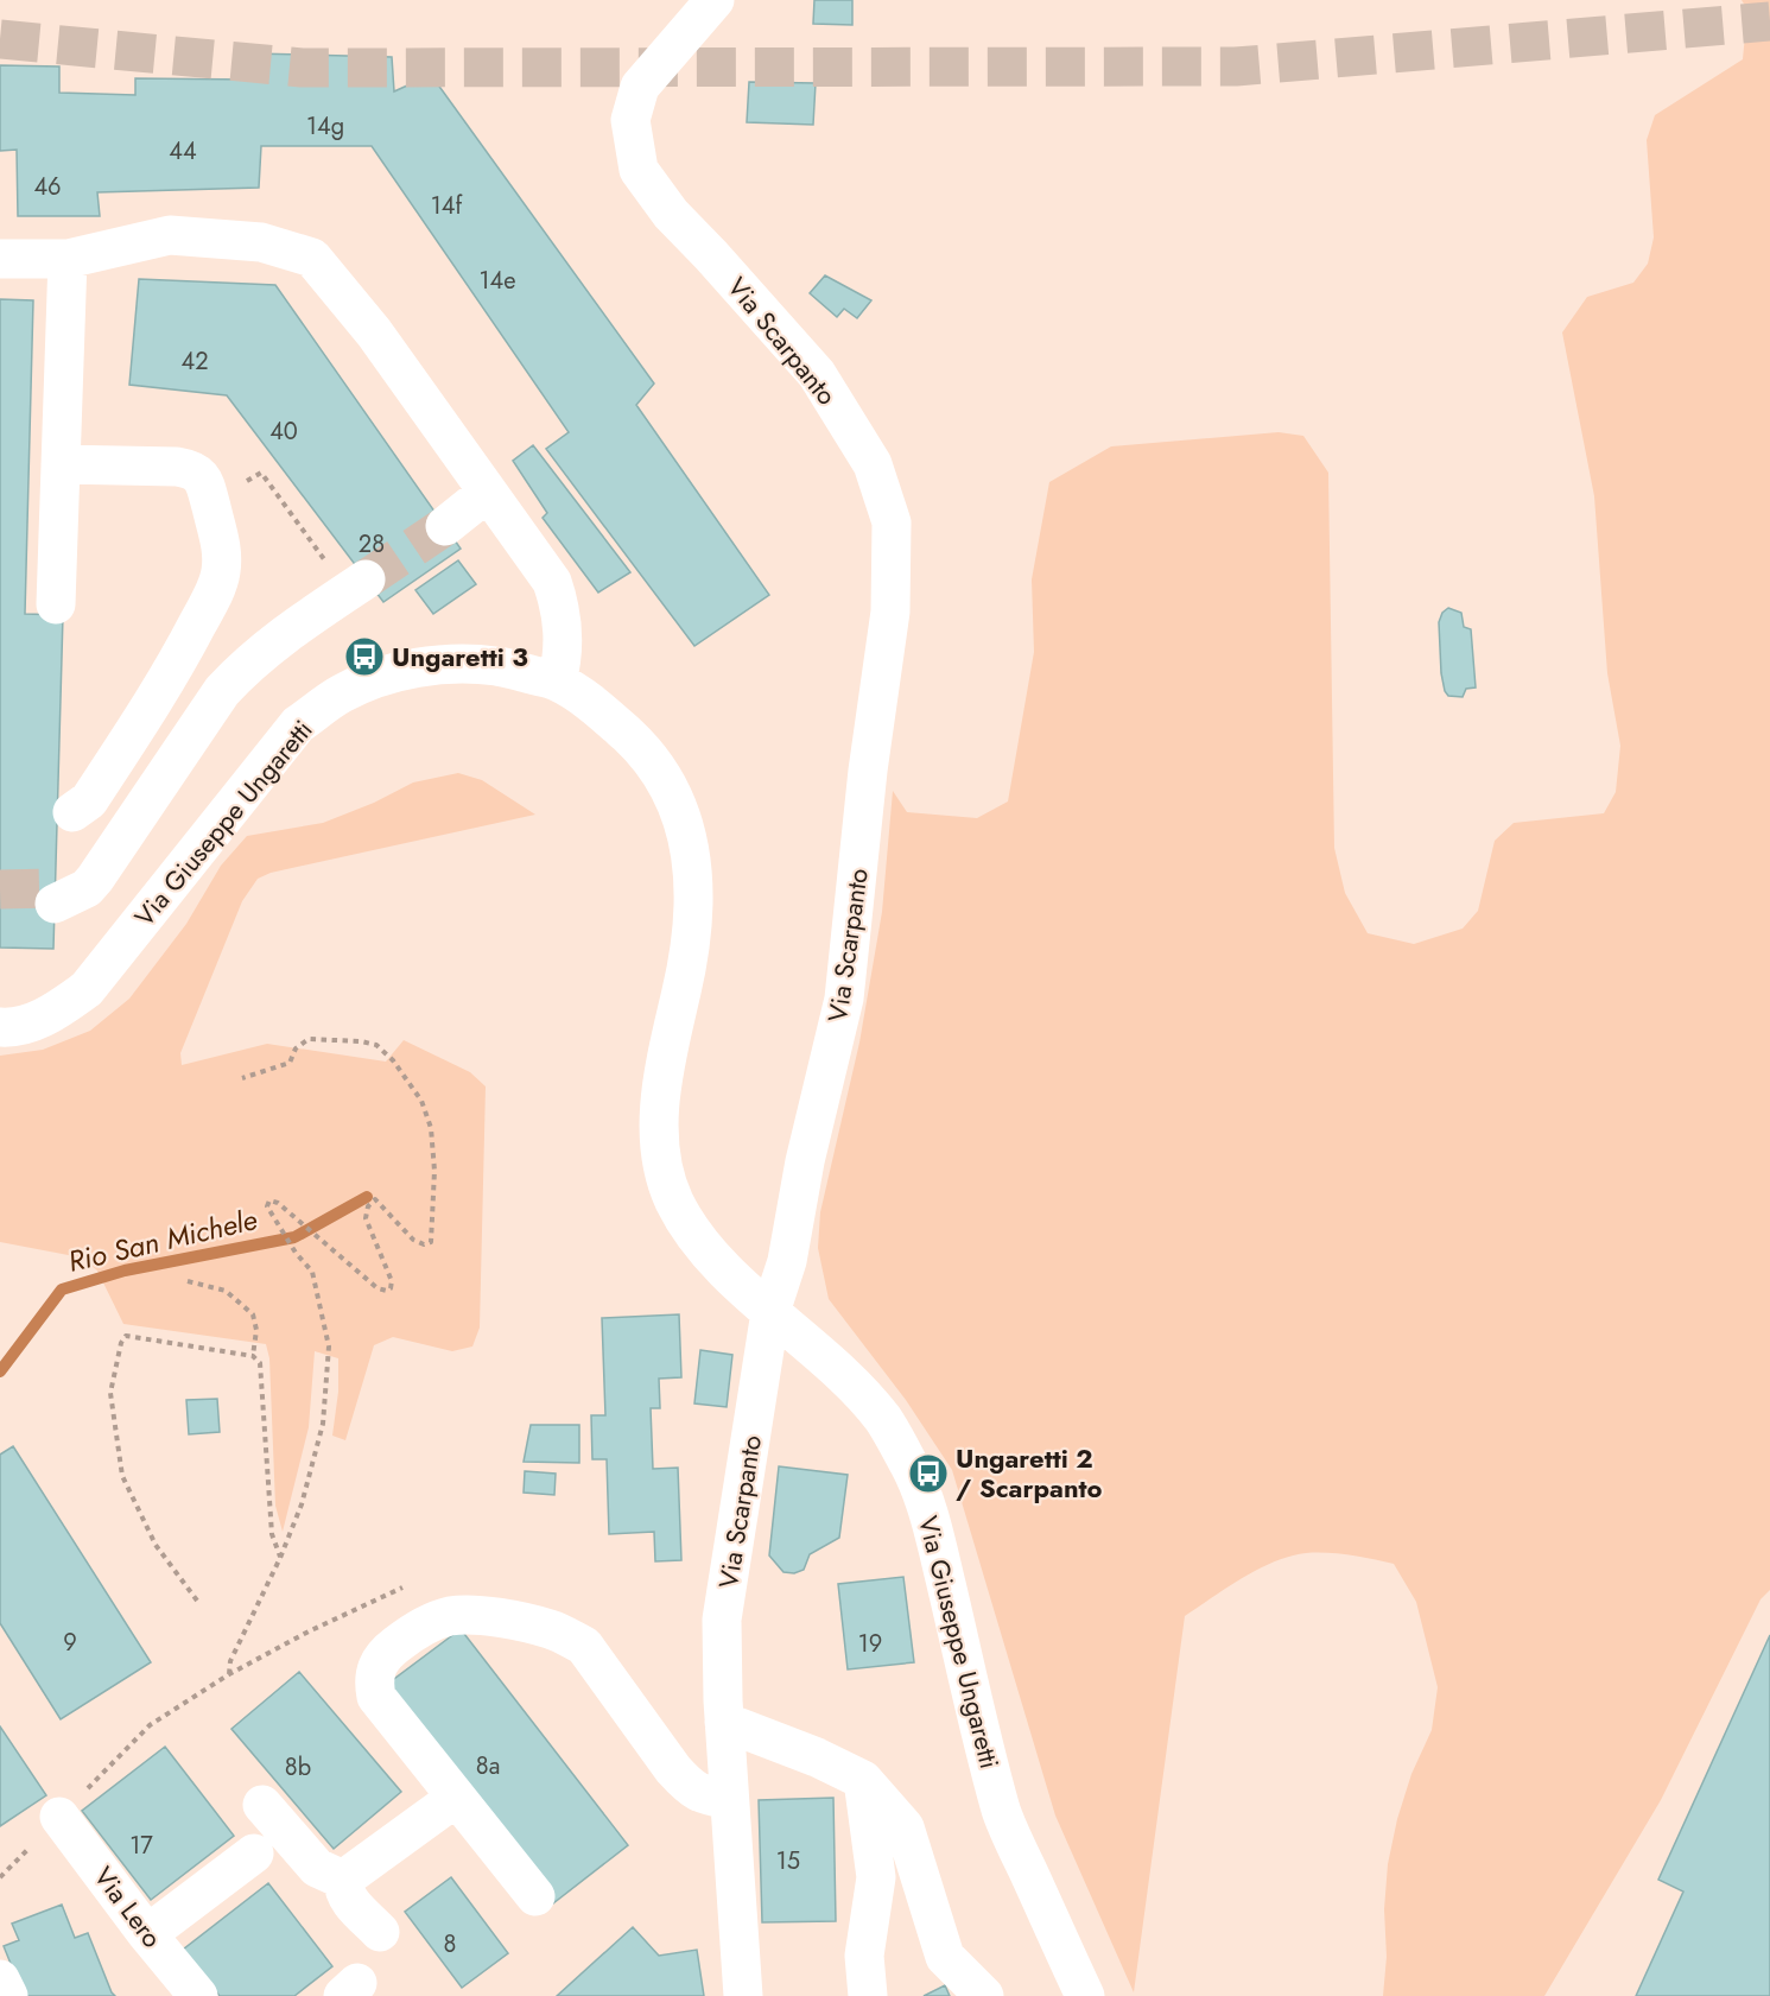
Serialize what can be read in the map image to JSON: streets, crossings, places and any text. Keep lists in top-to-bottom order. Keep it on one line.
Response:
{"streets":{"street":["Via Scarpanto","Via Giuseppe Ungaretti","Via Lero"]},"crossings":[["Via Scarpanto","Via Giuseppe Ungaretti"]],"water":["Rio San Michele"],"places":{"bus stop":["Ungaretti 3","Ungaretti 2 / Scarpanto"]},"house_numbers":["14g","44","46","14f","14e","42","40","28","9","19","8a","8b","17","15","8"]}
